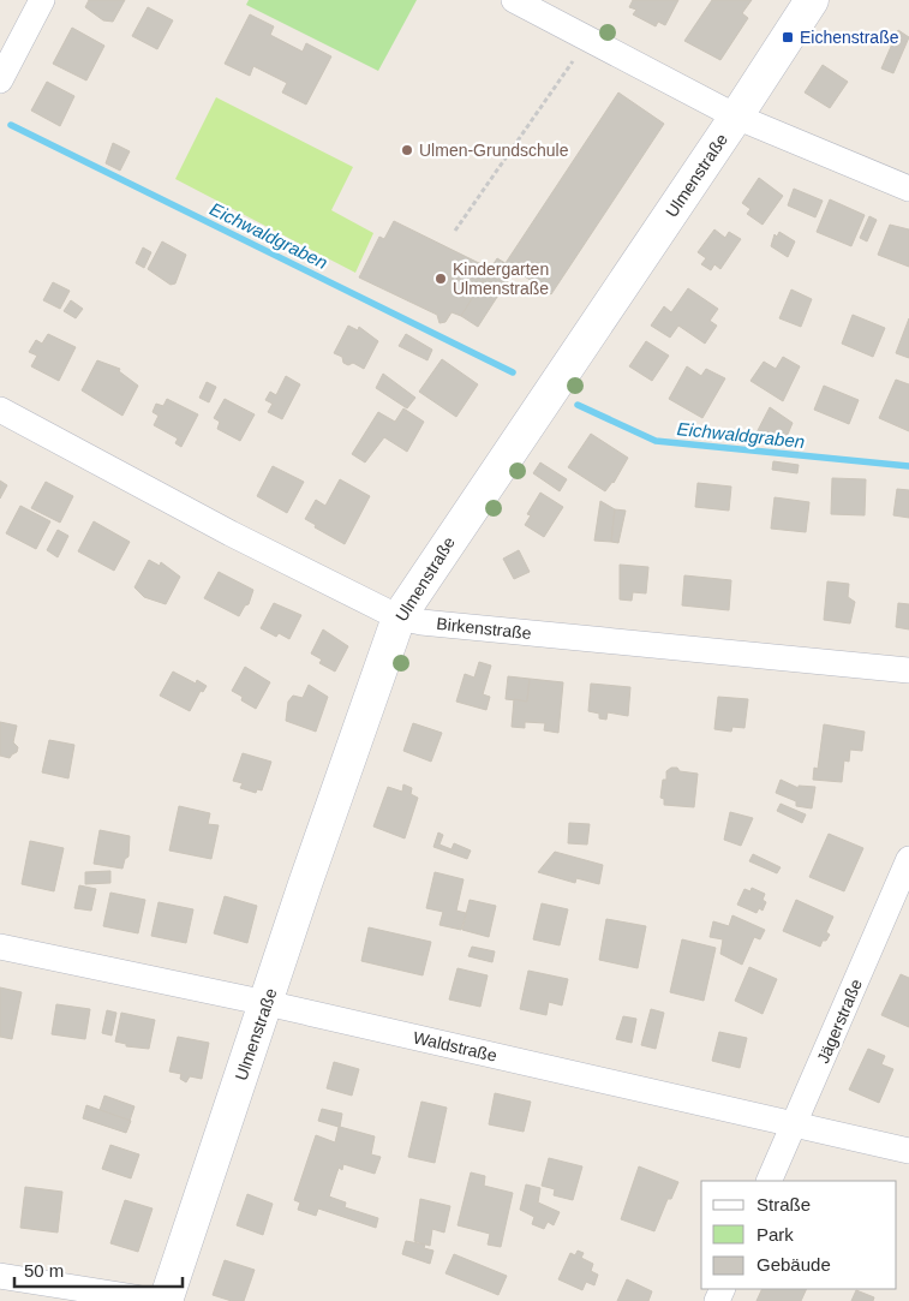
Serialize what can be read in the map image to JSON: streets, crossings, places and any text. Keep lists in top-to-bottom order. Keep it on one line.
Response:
{"streets":{"street":["Ulmenstraße","Birkenstraße","Jägerstraße","Waldstraße"]},"crossings":[["Ulmenstraße","Birkenstraße"],["Ulmenstraße","Waldstraße"],["Jägerstraße","Waldstraße"]],"water":["Eichwaldgraben"],"places":{"transit":["Eichenstraße"],"other":["Ulmen-Grundschule","Kindergarten Ulmenstraße"]},"legend":["Straße","Park","Gebäude"],"scale_bar":"50 m"}
